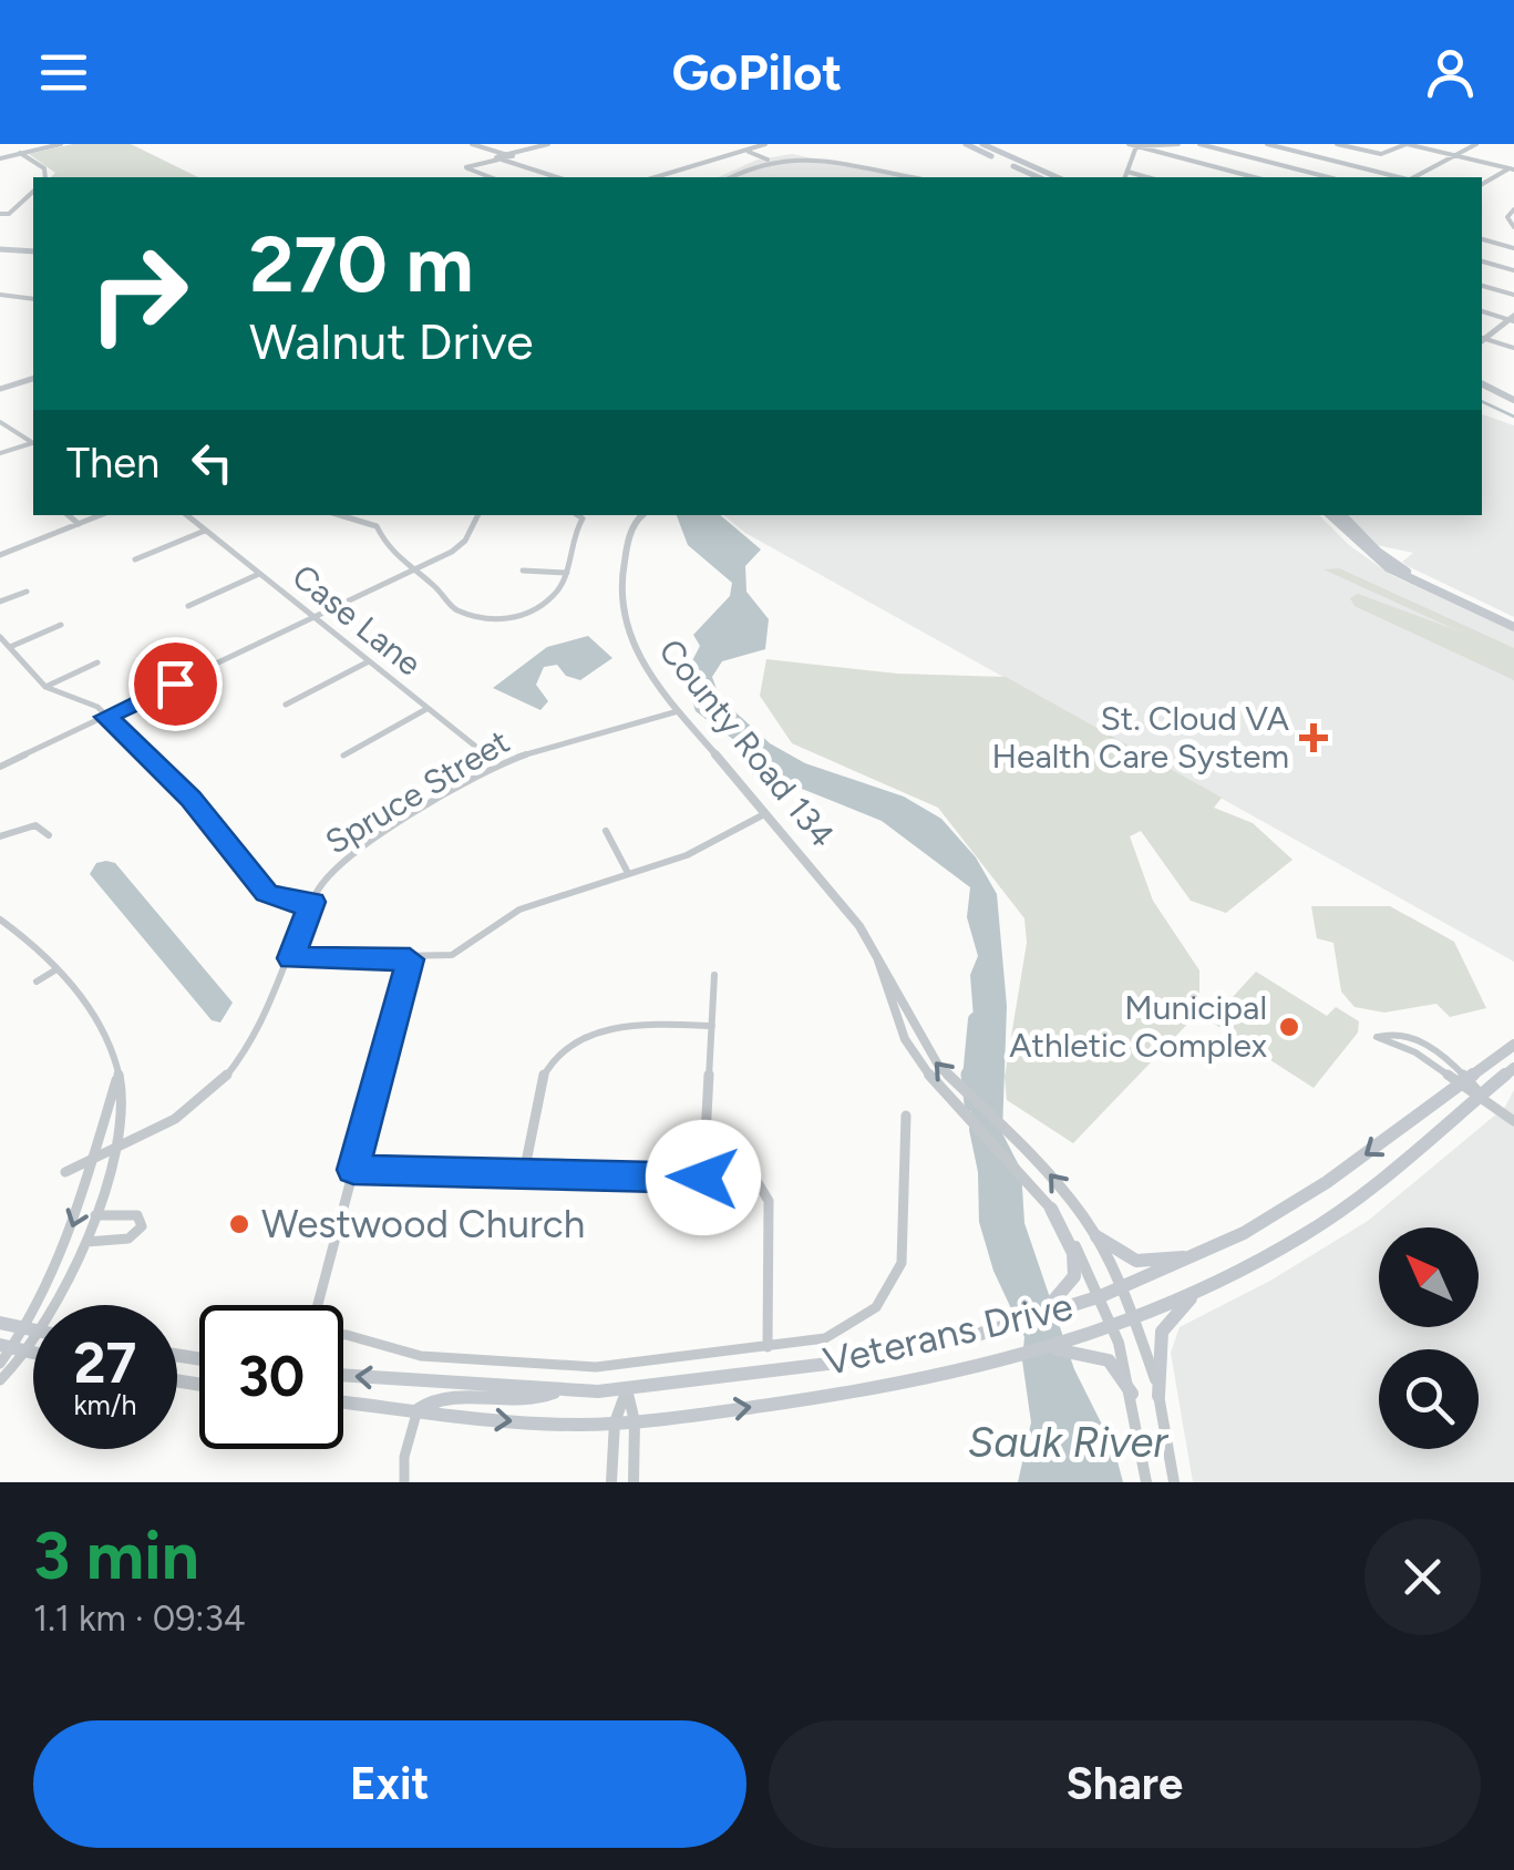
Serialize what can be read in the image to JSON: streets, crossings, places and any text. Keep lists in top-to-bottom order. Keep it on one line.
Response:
{"streets":{"main road":["Veterans Drive"],"street":["Case Lane","County Road 134","Spruce Street"]},"crossings":[["Case Lane","Spruce Street"],["County Road 134","Spruce Street"],["County Road 134","Veterans Drive"]],"water":["Sauk River"],"places":{"health":["St. Cloud VA Health Care System"],"other":["Municipal Athletic Complex","Westwood Church"]},"north":"top left","page":{"header":"GoPilot","turn":["270 m","Walnut Drive"],"then":"Then","speed":"27 km/h","limit":"30","heading":["3 min","1.1 km · 09:34"],"buttons":["Exit","Share"]}}
